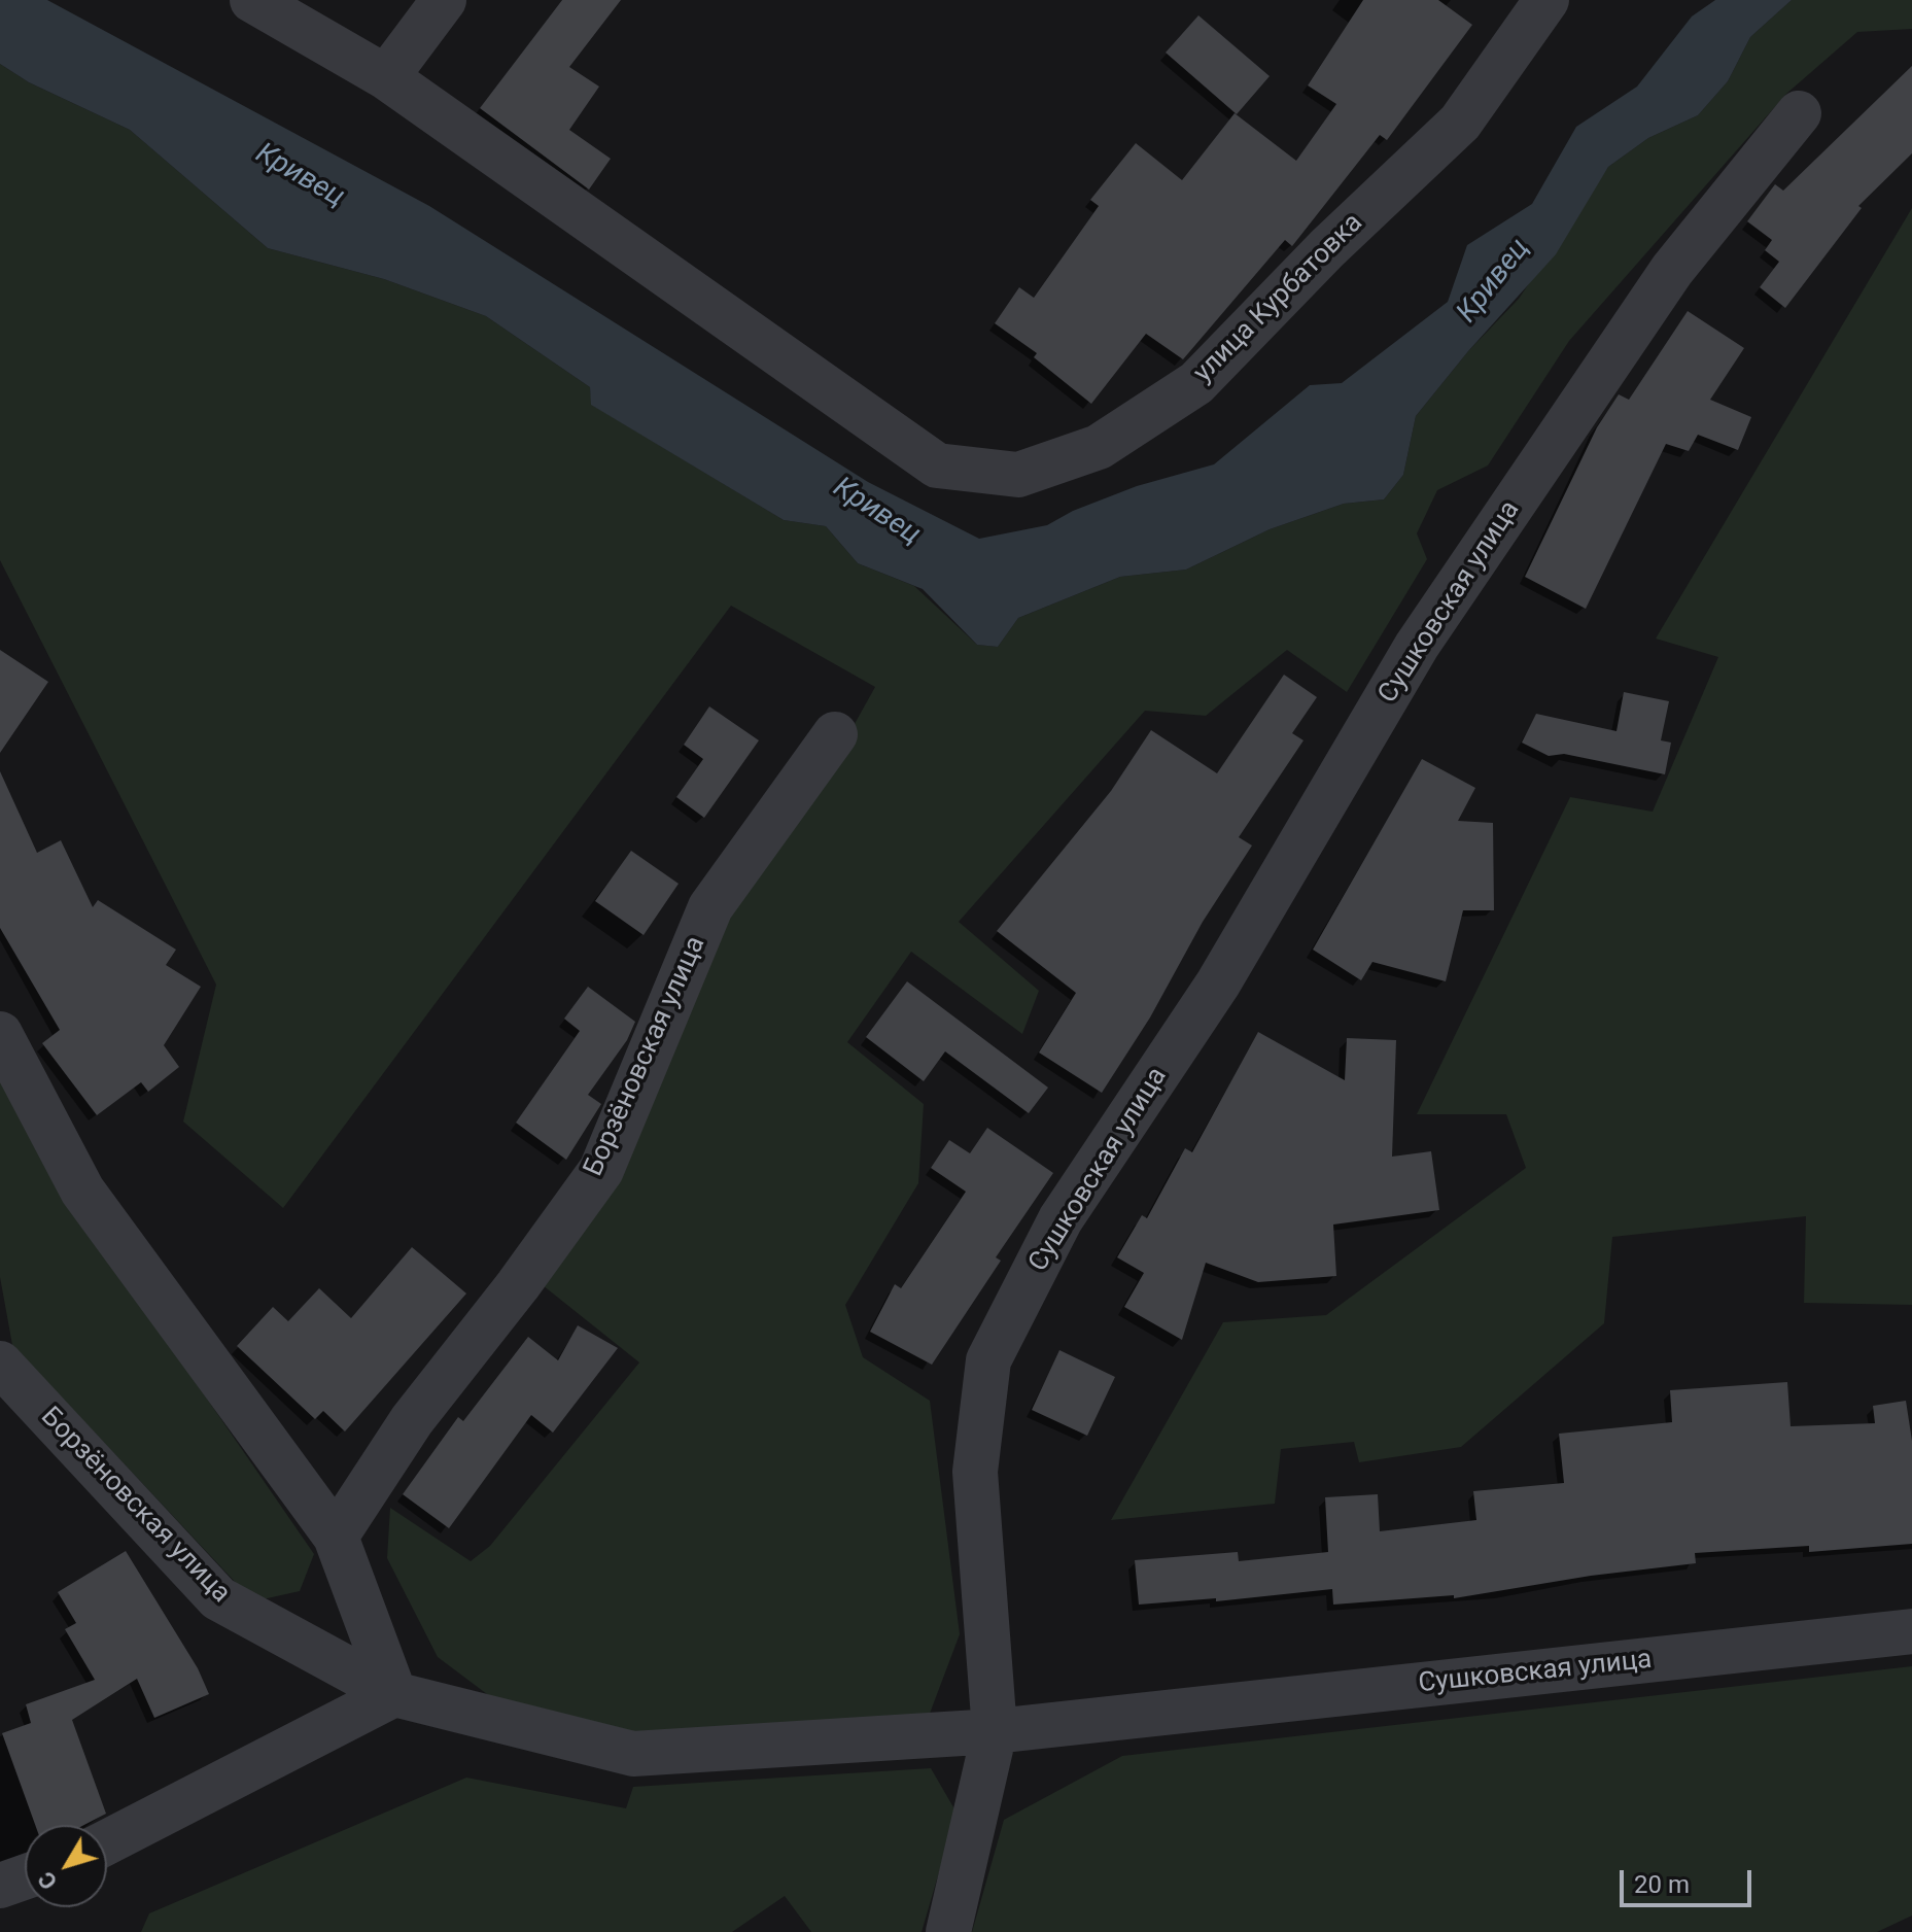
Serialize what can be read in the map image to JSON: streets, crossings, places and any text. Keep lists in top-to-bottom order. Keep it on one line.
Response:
{"streets":{"street":["улица Курбатовка","Сушковская улица","Борзёновская улица"]},"crossings":[["Сушковская улица","Борзёновская улица"]],"water":["Кривец"],"scale_bar":"20 m","north":"bottom left"}
